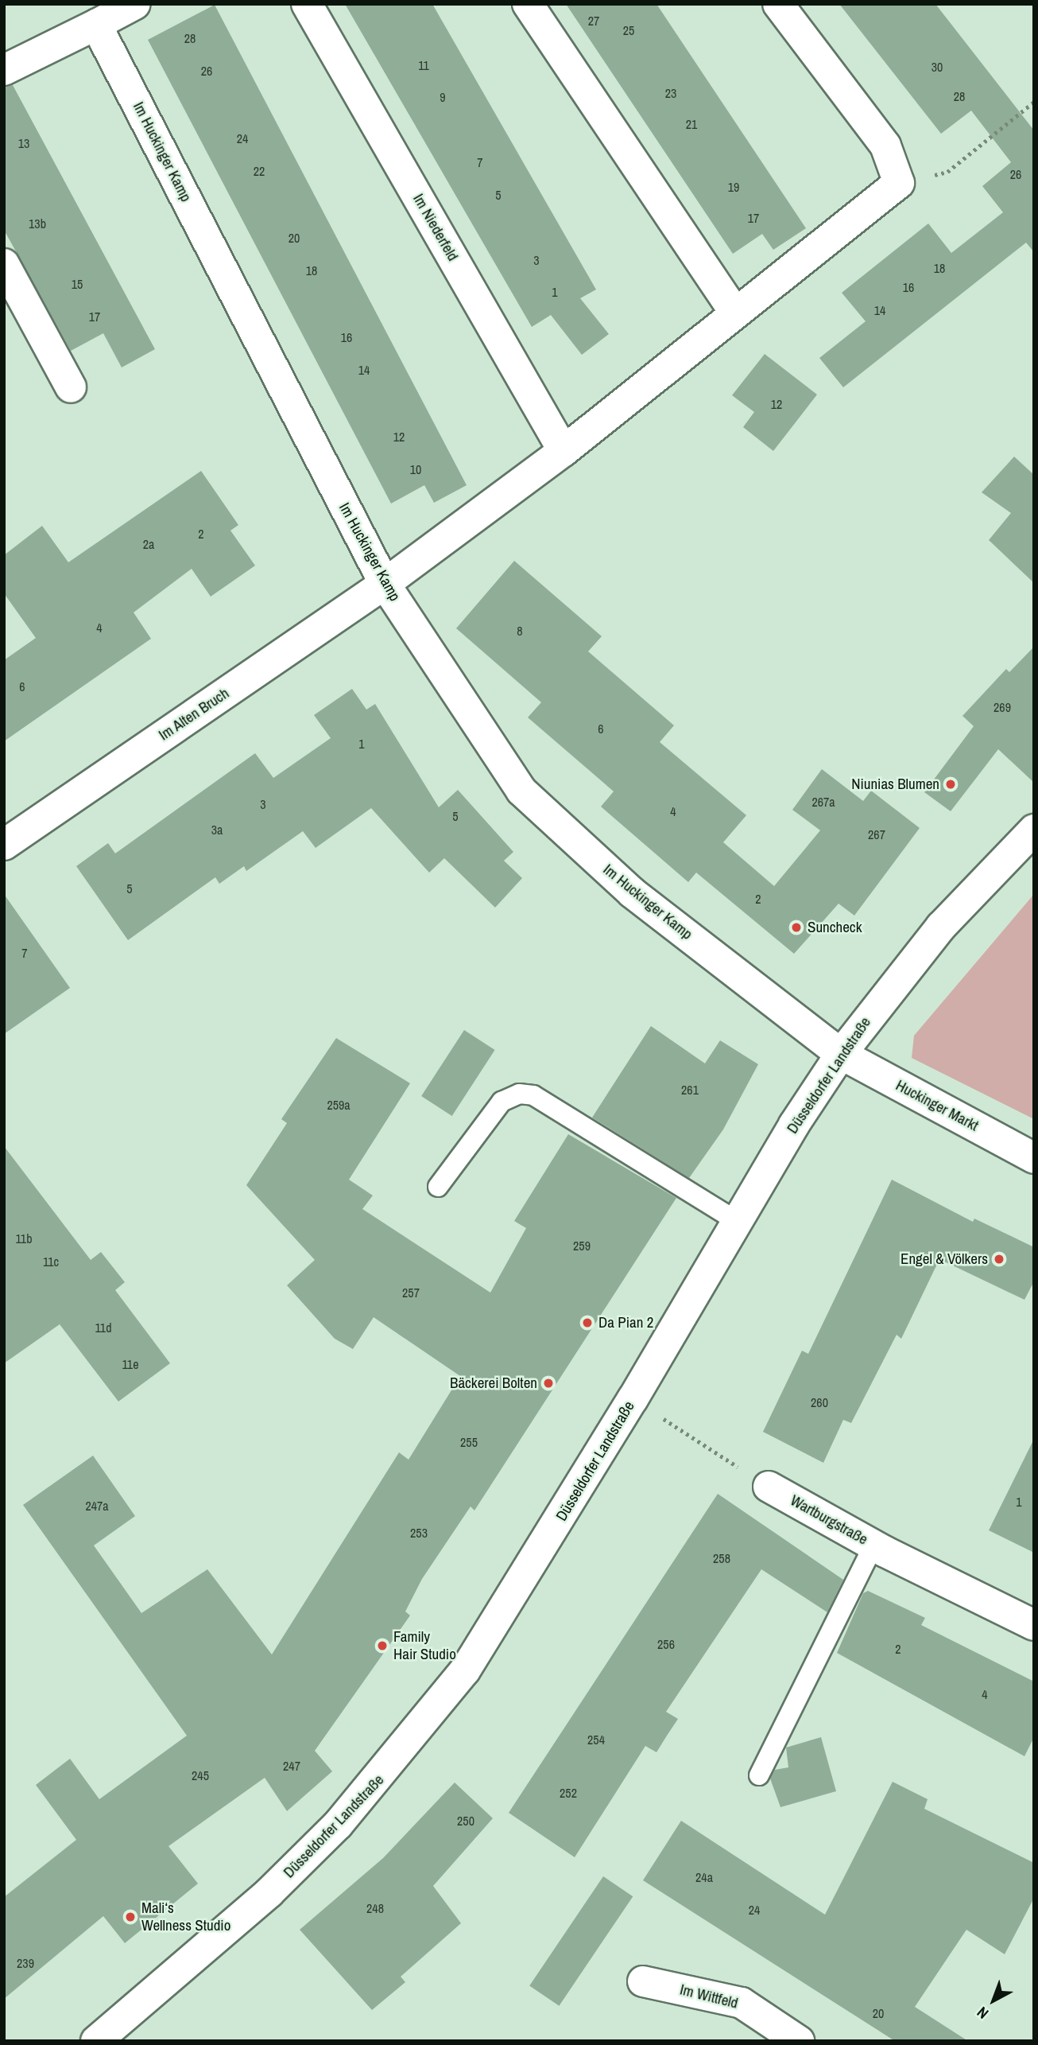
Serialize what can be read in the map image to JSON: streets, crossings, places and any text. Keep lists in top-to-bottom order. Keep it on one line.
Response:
{"streets":{"street":["Im Huckinger Kamp","Im Niederfeld","Im Alten Bruch","Düsseldorfer Landstraße","Huckinger Markt","Wartburgstraße","Im Wittfeld"]},"crossings":[["Im Huckinger Kamp","Im Alten Bruch"],["Im Huckinger Kamp","Düsseldorfer Landstraße"],["Im Huckinger Kamp","Huckinger Markt"],["Düsseldorfer Landstraße","Huckinger Markt"]],"places":["Niunias Blumen","Suncheck","Engel & Völkers","Da Pian 2","Bäckerei Bolten","Family Hair Studio","Mali‘s Wellness Studio"],"house_numbers":["27","25","28","11","30","26","23","28","9","21","24","13","7","22","26","19","5","17","13b","20","3","18","18","15","16","1","14","17","16","14","12","12","10","2","2a","4","8","6","269","6","1","267a","3","4","5","3a","267","5","2","7","261","259a","11b","259","11c","257","11d","11e","260","255","1","247a","253","258","256","2","4","254","247","245","252","250","24a","248","24","239","20"],"north":"bottom left"}
